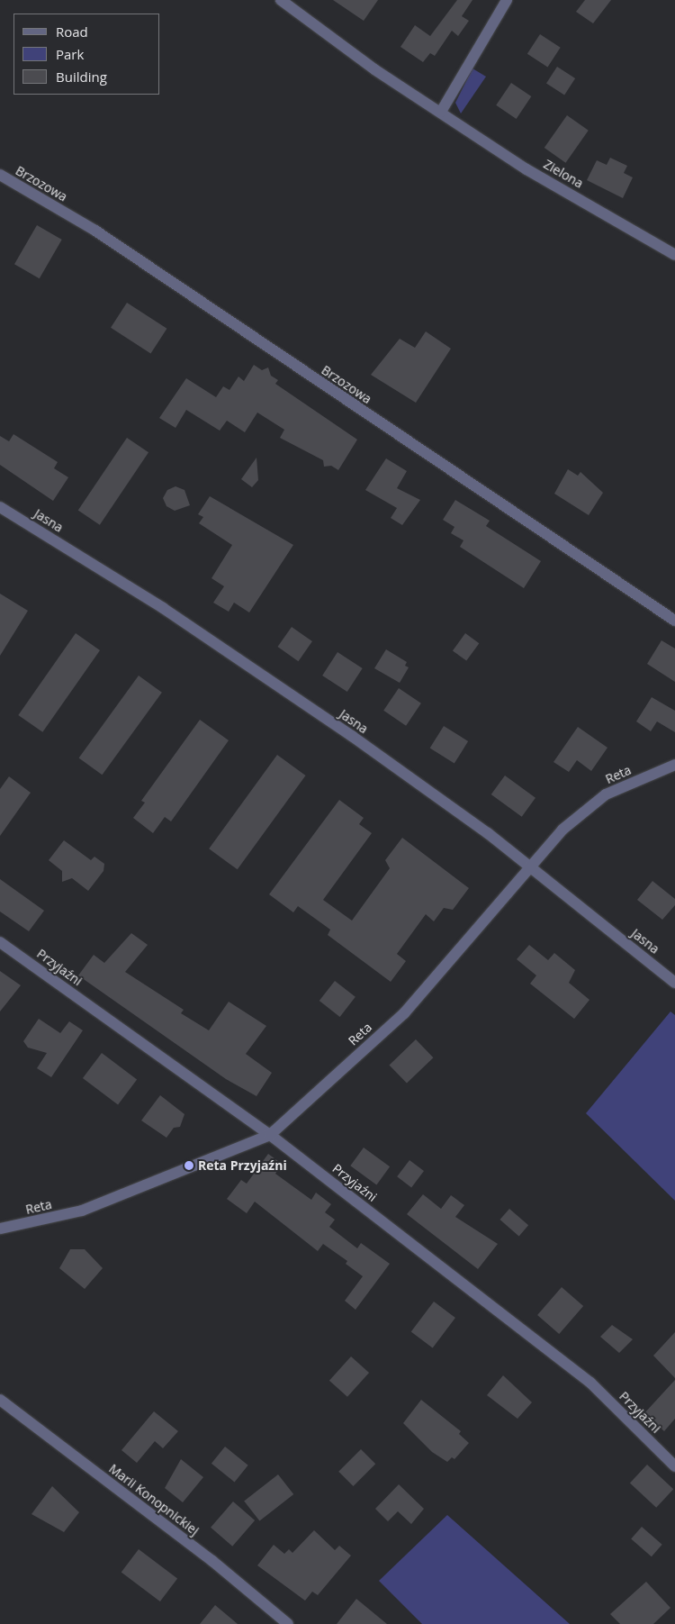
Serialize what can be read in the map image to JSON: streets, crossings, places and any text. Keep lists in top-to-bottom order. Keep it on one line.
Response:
{"streets":{"street":["Zielona","Brzozowa","Jasna","Reta","Przyjaźni","Marii Konopnickiej"]},"crossings":[["Jasna","Reta"],["Reta","Przyjaźni"]],"places":["Reta Przyjaźni"],"legend":["Road","Park","Building"]}
